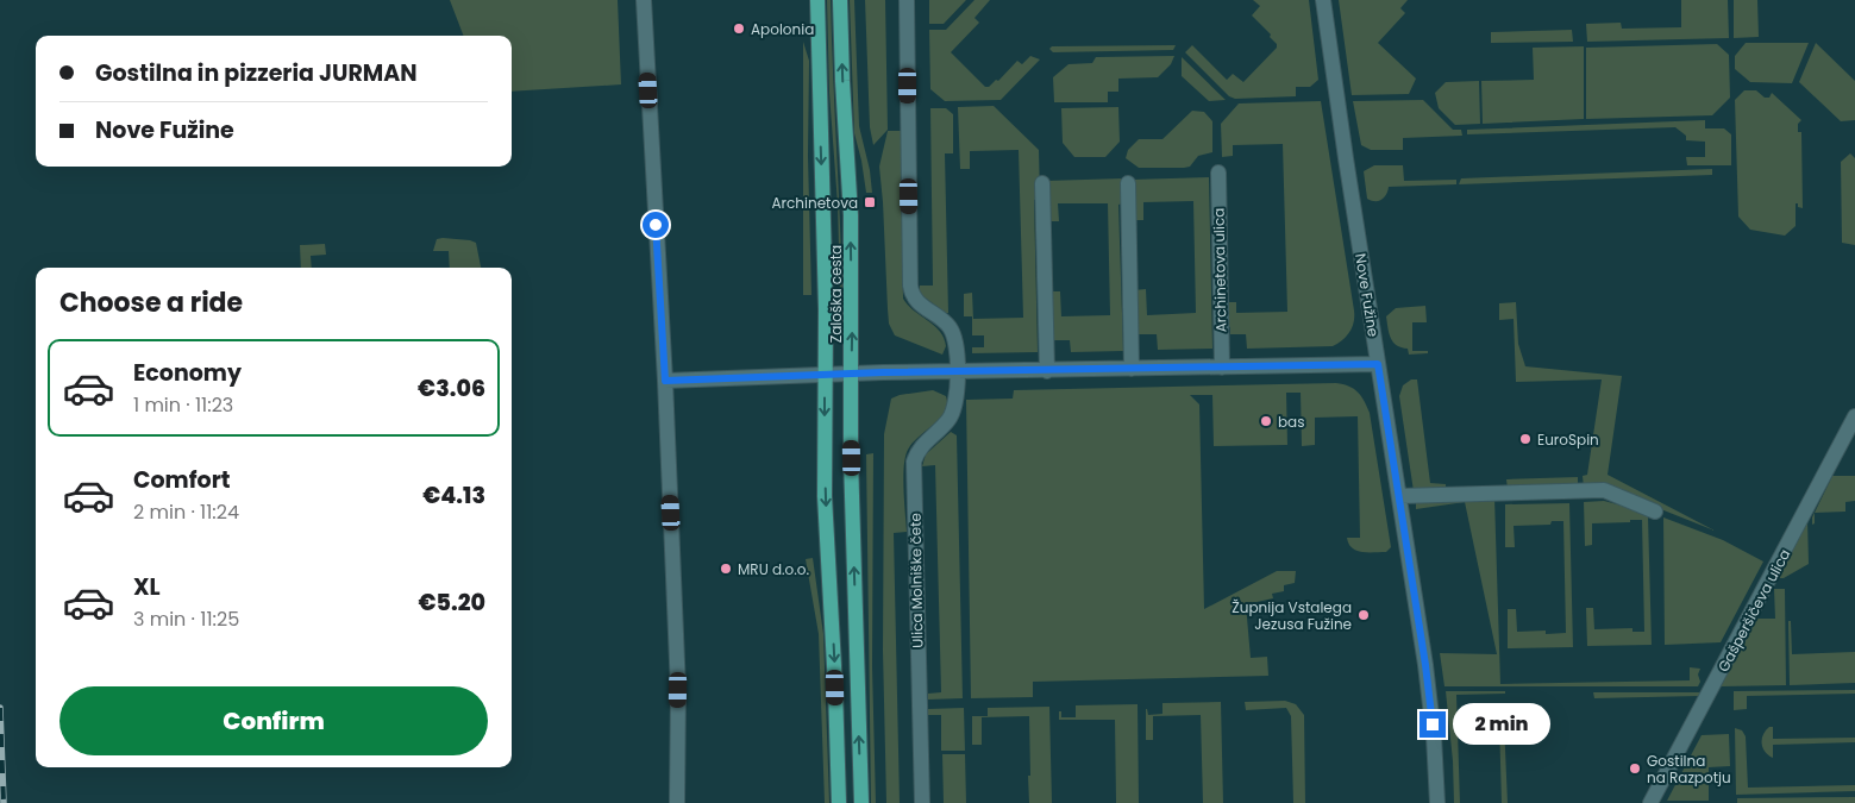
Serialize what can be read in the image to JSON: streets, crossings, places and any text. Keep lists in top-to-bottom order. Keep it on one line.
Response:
{"streets":{"main road":["Zaloška cesta"],"street":["Archinetova ulica","Nove Fužine","Ulica Molniške čete","Gašperšičeva ulica"]},"places":{"other":["Apolonia","bas","EuroSpin","MRU d.o.o.","Župnija Vstalega Jezusa Fužine","Gostilna na Razpotju"],"transit":["Archinetova"]},"page":{"banner":["Gostilna in pizzeria JURMAN","Nove Fužine"],"heading":"Choose a ride","list":[{"name":"Economy","note":"1 min · 11:23","value":"€3.06"},{"name":"Comfort","note":"2 min · 11:24","value":"€4.13"},{"name":"XL","note":"3 min · 11:25","value":"€5.20"}],"buttons":"Confirm","bubble":"2 min"}}
